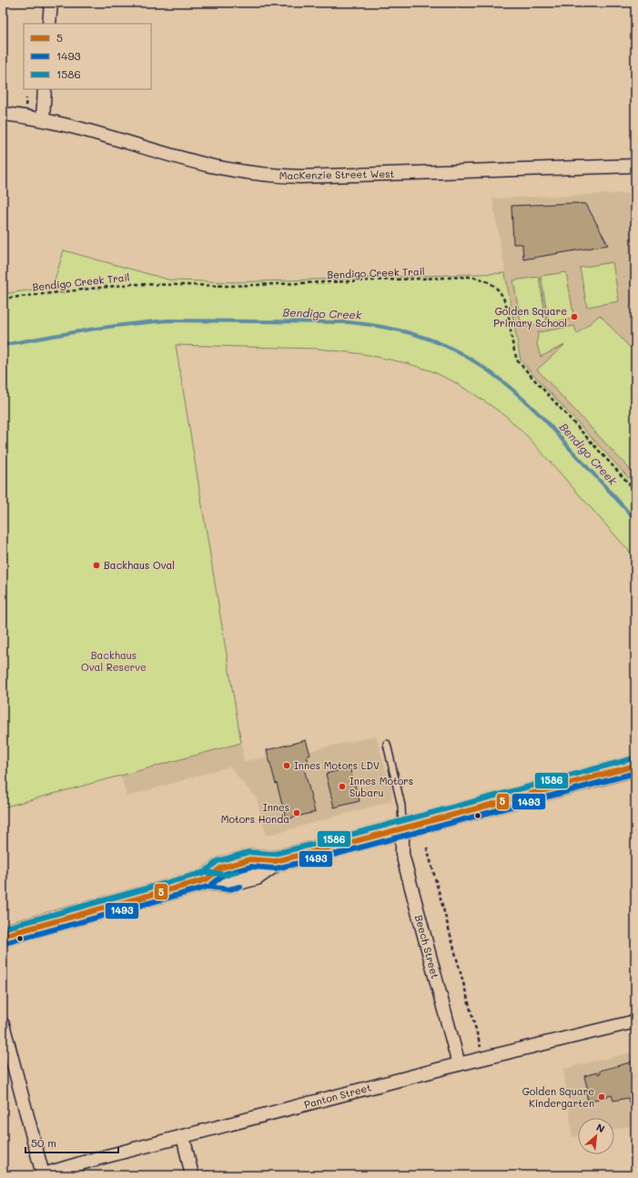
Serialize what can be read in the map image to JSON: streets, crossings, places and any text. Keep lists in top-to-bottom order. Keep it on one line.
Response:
{"streets":{"street":["MacKenzie Street West","Beech Street","Panton Street"],"path":["Bendigo Creek Trail"]},"crossings":[["Beech Street","Panton Street"]],"water":["Bendigo Creek"],"parks":["Backhaus Oval Reserve"],"places":["Golden Square Primary School","Backhaus Oval","Innes Motors LDV","Innes Motors Subaru","Innes Motors Honda","Golden Square Kindergarten"],"lines":["transit line 1586","transit line 5","transit line 1493"],"legend":["5","1493","1586"],"scale_bar":"50 m","north":"top right"}
